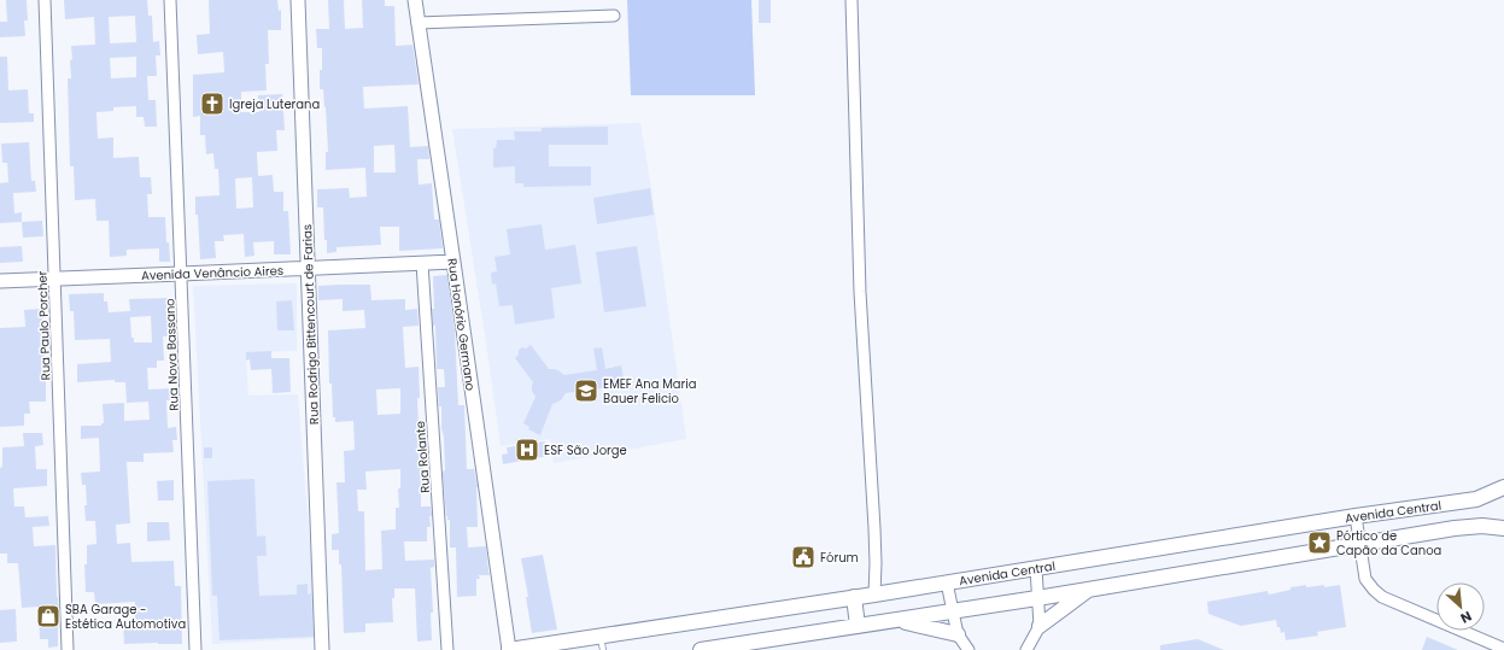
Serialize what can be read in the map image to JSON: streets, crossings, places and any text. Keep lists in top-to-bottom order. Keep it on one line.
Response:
{"streets":{"main road":["Avenida Central"],"street":["Avenida Venâncio Aires","Rua Rodrigo Bittencourt de Farias","Rua Honório Germano","Rua Paulo Porcher","Rua Nova Bassano","Rua Rolante"]},"crossings":[["Avenida Venâncio Aires","Rua Rodrigo Bittencourt de Farias"],["Avenida Venâncio Aires","Rua Honório Germano"],["Avenida Venâncio Aires","Rua Paulo Porcher"],["Avenida Venâncio Aires","Rua Nova Bassano"],["Avenida Venâncio Aires","Rua Rolante"],["Rua Honório Germano","Avenida Central"]],"places":{"church":["Igreja Luterana"],"school or university":["EMEF Ana Maria Bauer Felicio"],"hospital":["ESF São Jorge"],"place":["Pórtico de Capão da Canoa"],"public building":["Fórum"],"shop":["SBA Garage - Estética Automotiva"]},"north":"bottom right"}
